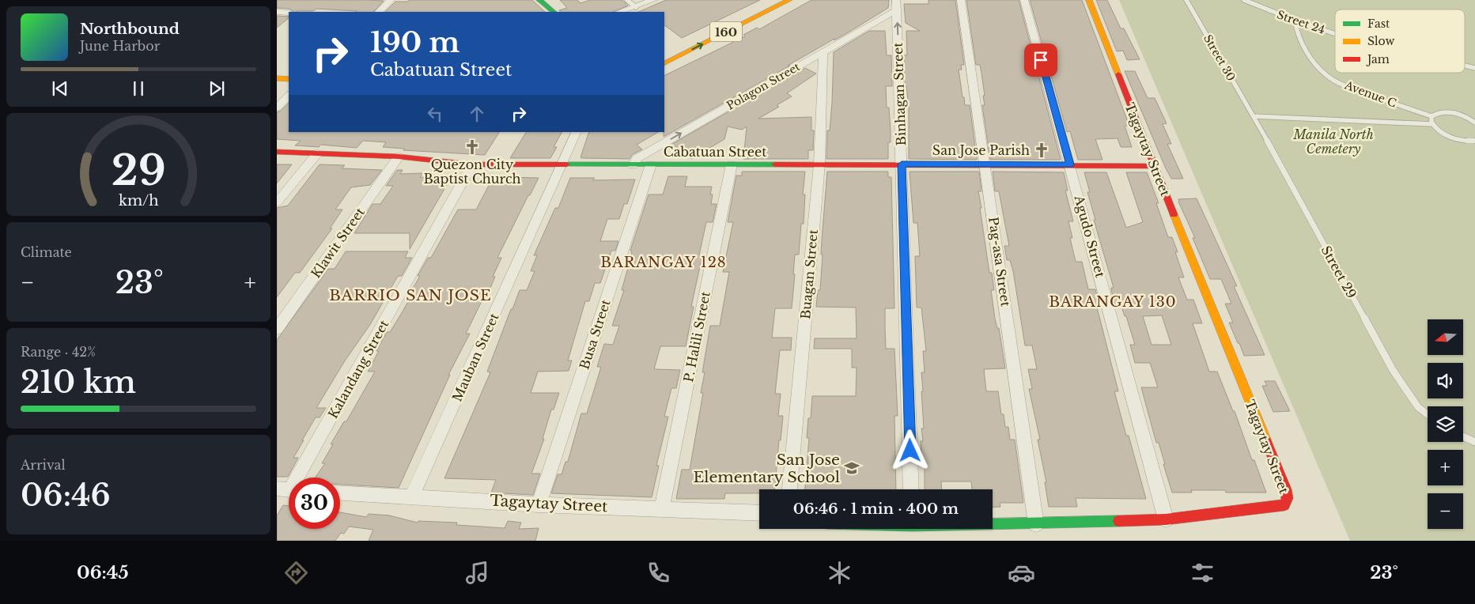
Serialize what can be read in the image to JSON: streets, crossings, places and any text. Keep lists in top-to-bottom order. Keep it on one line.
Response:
{"streets":{"street":["160","Polagon Street","Binhagan Street","Tagaytay Street","Cabatuan Street","Agudo Street","Klawit Street","Pag-asa Street","Buagan Street","Busa Street","P. Halili Street","Mauban Street","Kalandang Street"],"lane":["Street 24","Street 30","Avenue C","Street 29"]},"crossings":[["Street 24","Avenue C"],["Street 30","Street 29"],["Polagon Street","Binhagan Street"],["Polagon Street","Cabatuan Street"],["Polagon Street","Buagan Street"],["Binhagan Street","Cabatuan Street"],["Tagaytay Street","Cabatuan Street"],["Tagaytay Street","Agudo Street"],["Tagaytay Street","Pag-asa Street"],["Tagaytay Street","Busa Street"],["Tagaytay Street","P. Halili Street"],["Tagaytay Street","Mauban Street"],["Cabatuan Street","Agudo Street"],["Cabatuan Street","Klawit Street"],["Cabatuan Street","Pag-asa Street"],["Cabatuan Street","Buagan Street"],["Cabatuan Street","Busa Street"],["Cabatuan Street","P. Halili Street"],["Cabatuan Street","Mauban Street"],["Cabatuan Street","Kalandang Street"]],"districts":["BARANGAY 128","BARRIO SAN JOSE","BARANGAY 130"],"parks":["Manila North Cemetery"],"places":{"church":["Quezon City Baptist Church","San Jose Parish"],"school or university":["San Jose Elementary School"]},"legend":["Fast","Slow","Jam"],"north":"left","page":{"turn":["190 m","Cabatuan Street"],"song":["Northbound","June Harbor"],"tile":["Climate",["Range · 42%","210 km"],["Arrival","06:46"]],"heat":["−","23°","+"],"map_buttons":["+","−"],"limit":"30","trip":"06:46 · 1 min · 400 m","tabs":["06:45","23°"],"gauge":["29","km/h"]}}
